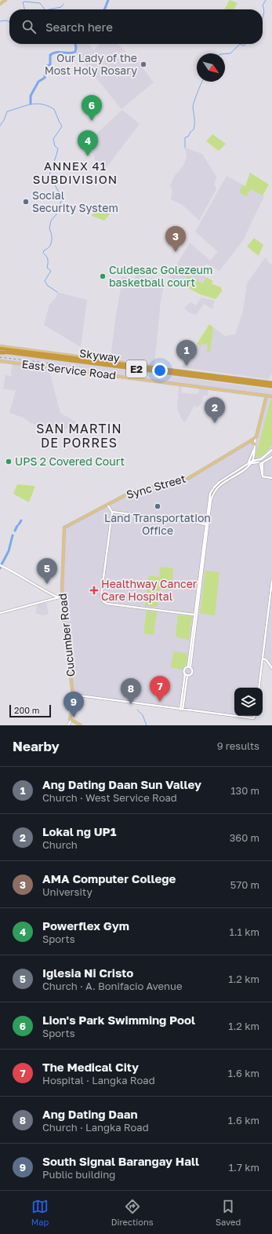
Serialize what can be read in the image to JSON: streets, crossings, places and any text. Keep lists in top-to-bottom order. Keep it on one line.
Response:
{"streets":{"highway":["Skyway","E2"],"main road":["East Service Road","Sync Street","Cucumber Road"]},"crossings":[["Sync Street","Cucumber Road"]],"districts":["ANNEX 41 SUBDIVISION","SAN MARTIN DE PORRES"],"places":{"other":["Our Lady of the Most Holy Rosary","Social Security System","Culdesac Golezeum basketball court","UPS 2 Covered Court","Land Transportation Office"],"health":["Healthway Cancer Care Hospital"]},"scale_bar":"200 m","north":"bottom right","page":{"search":"Search here","pins":["6","4","3","1","2","5","7","8","9"],"scale":"200 m","heading":["Nearby","9 results"],"list":[{"mark":"1","name":"Ang Dating Daan Sun Valley","note":"Church · West Service Road","value":"130 m"},{"mark":"2","name":"Lokal ng UP1","note":"Church","value":"360 m"},{"mark":"3","name":"AMA Computer College","note":"University","value":"570 m"},{"mark":"4","name":"Powerflex Gym","note":"Sports","value":"1.1 km"},{"mark":"5","name":"Iglesia Ni Cristo","note":"Church · A. Bonifacio Avenue","value":"1.2 km"},{"mark":"6","name":"Lion's Park Swimming Pool","note":"Sports","value":"1.2 km"},{"mark":"7","name":"The Medical City","note":"Hospital · Langka Road","value":"1.6 km"},{"mark":"8","name":"Ang Dating Daan","note":"Church · Langka Road","value":"1.6 km"},{"mark":"9","name":"South Signal Barangay Hall","note":"Public building","value":"1.7 km"}],"nav":["Map","Directions","Saved"]}}
